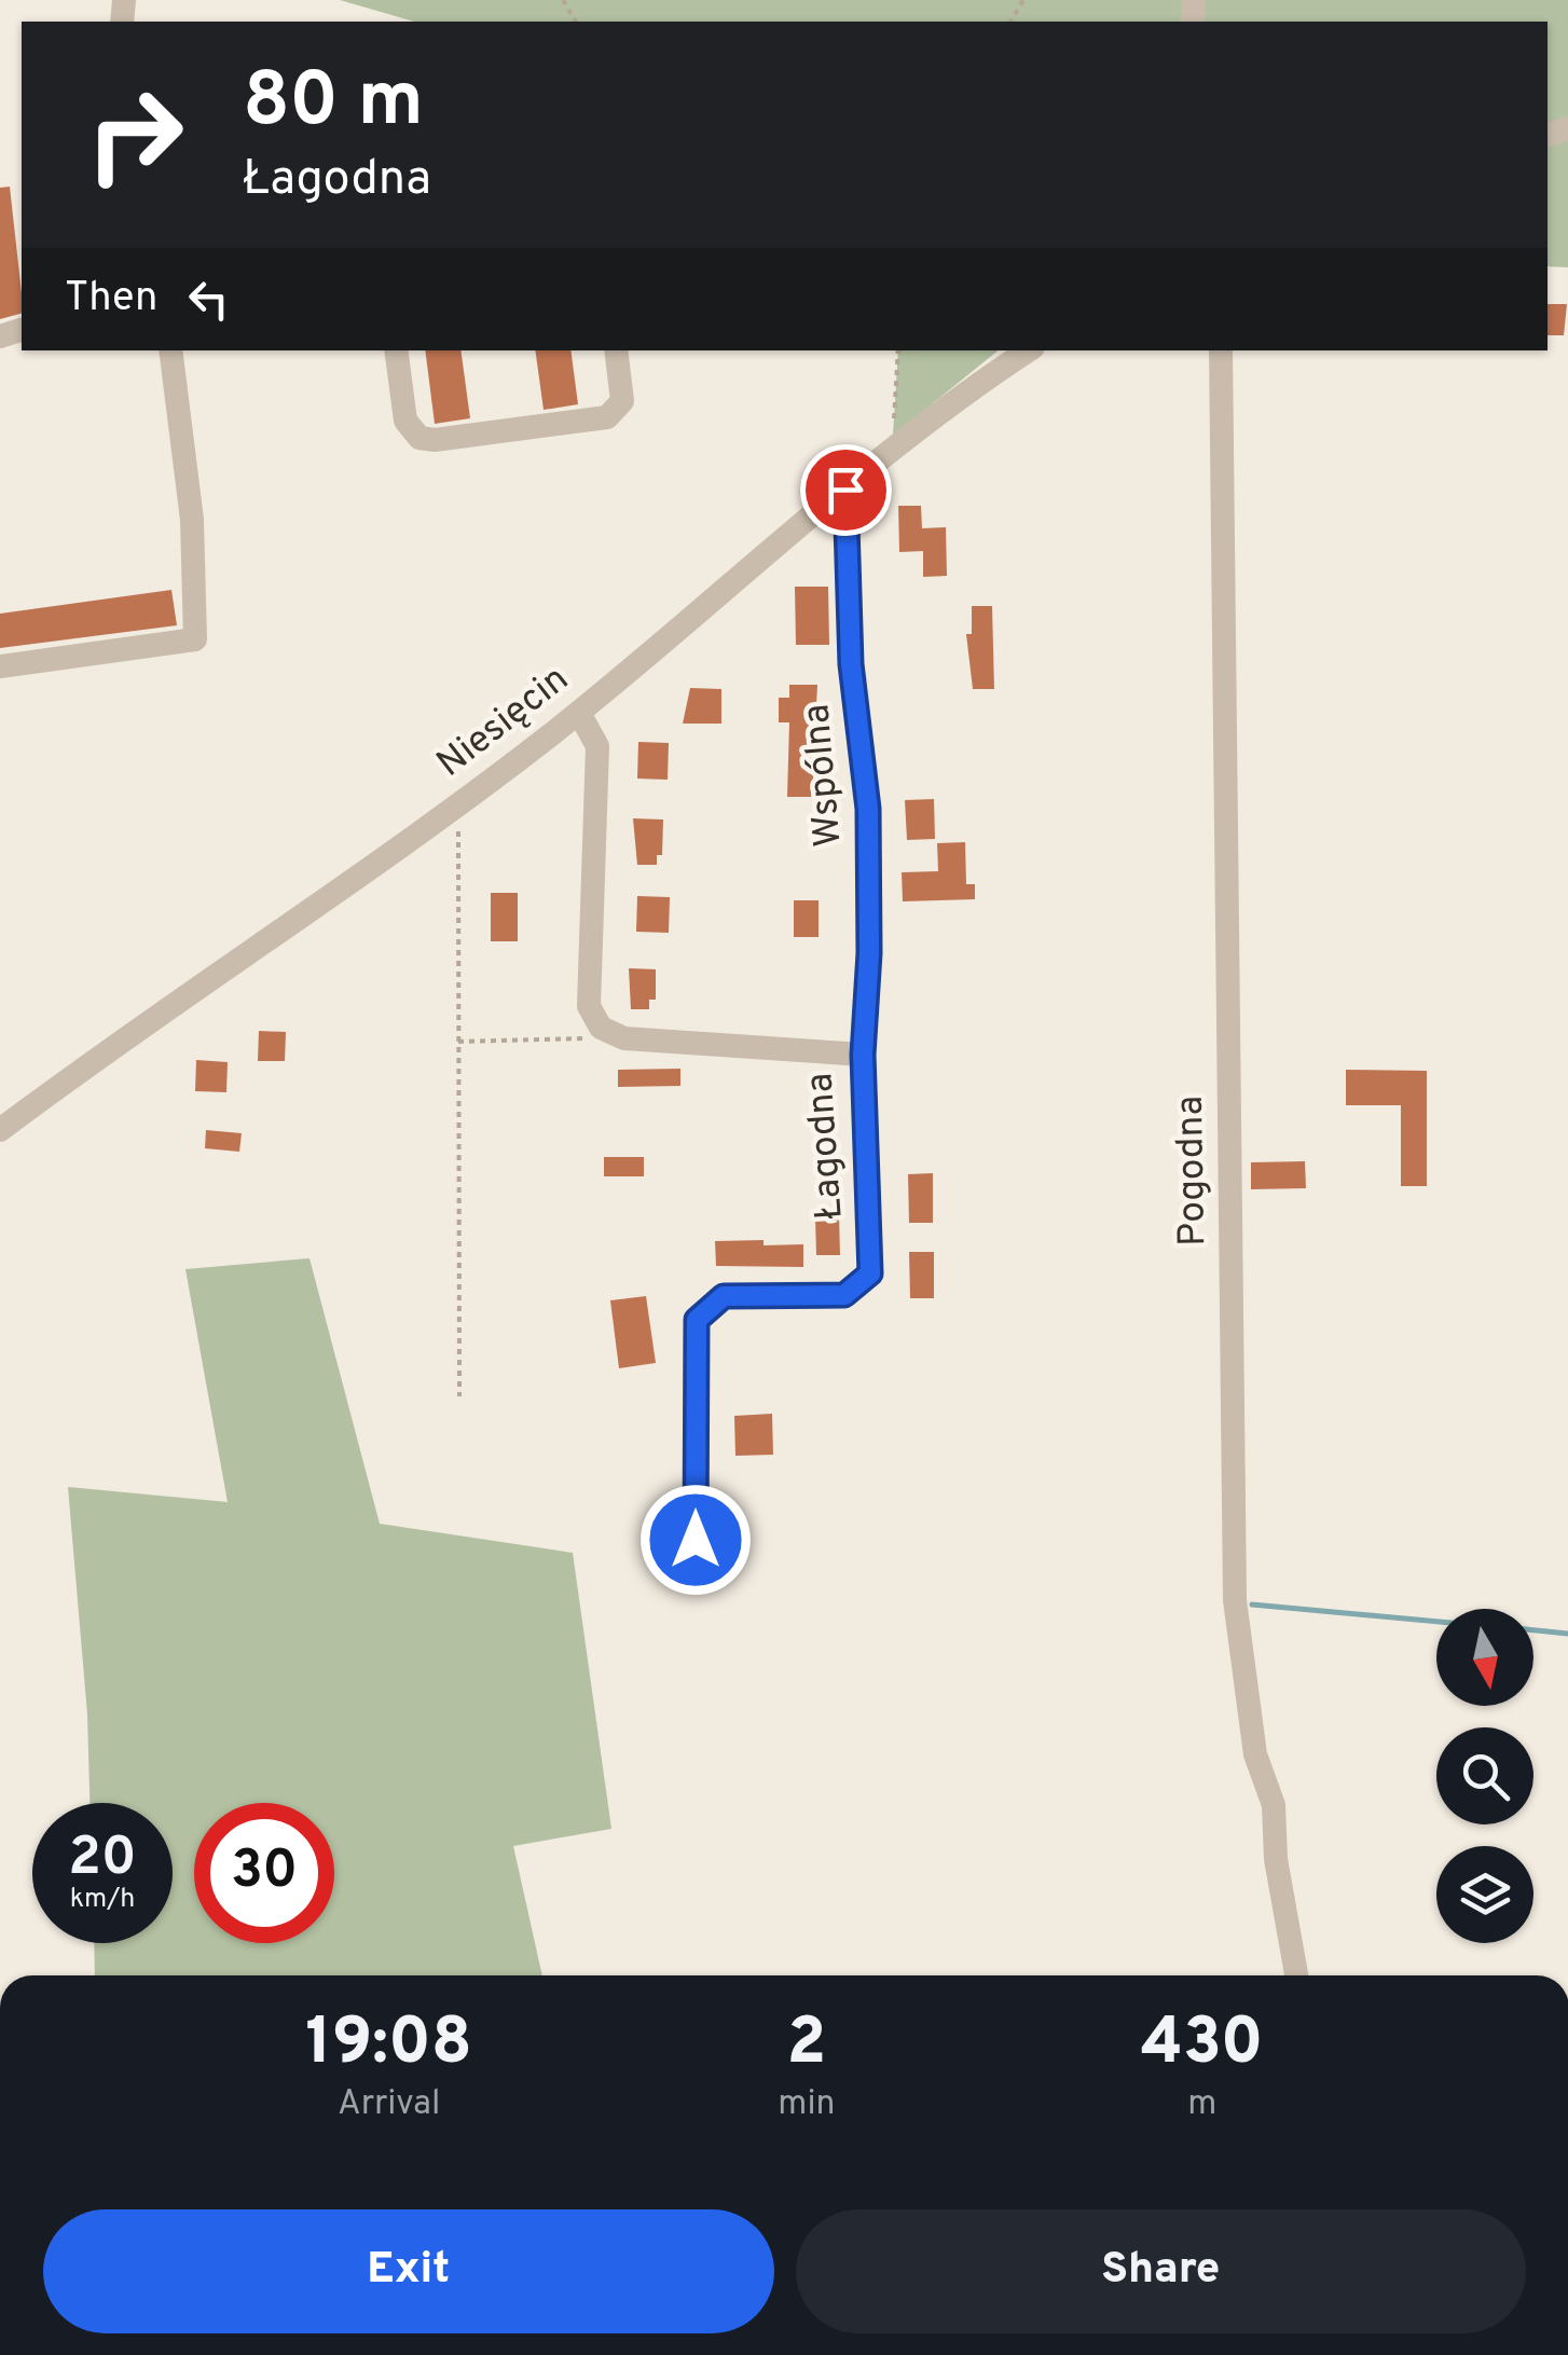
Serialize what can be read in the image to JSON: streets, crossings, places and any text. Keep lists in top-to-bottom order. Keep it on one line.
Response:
{"streets":{"street":["Niesięcin","Wspólna","Łagodna","Pogodna"]},"crossings":[["Niesięcin","Wspólna"],["Wspólna","Łagodna"]],"north":"bottom","page":{"turn":["80 m","Łagodna"],"then":"Then","speed":"20 km/h","limit":"30","eta":["19:08","Arrival","2","min","430","m"],"buttons":["Exit","Share"]}}
